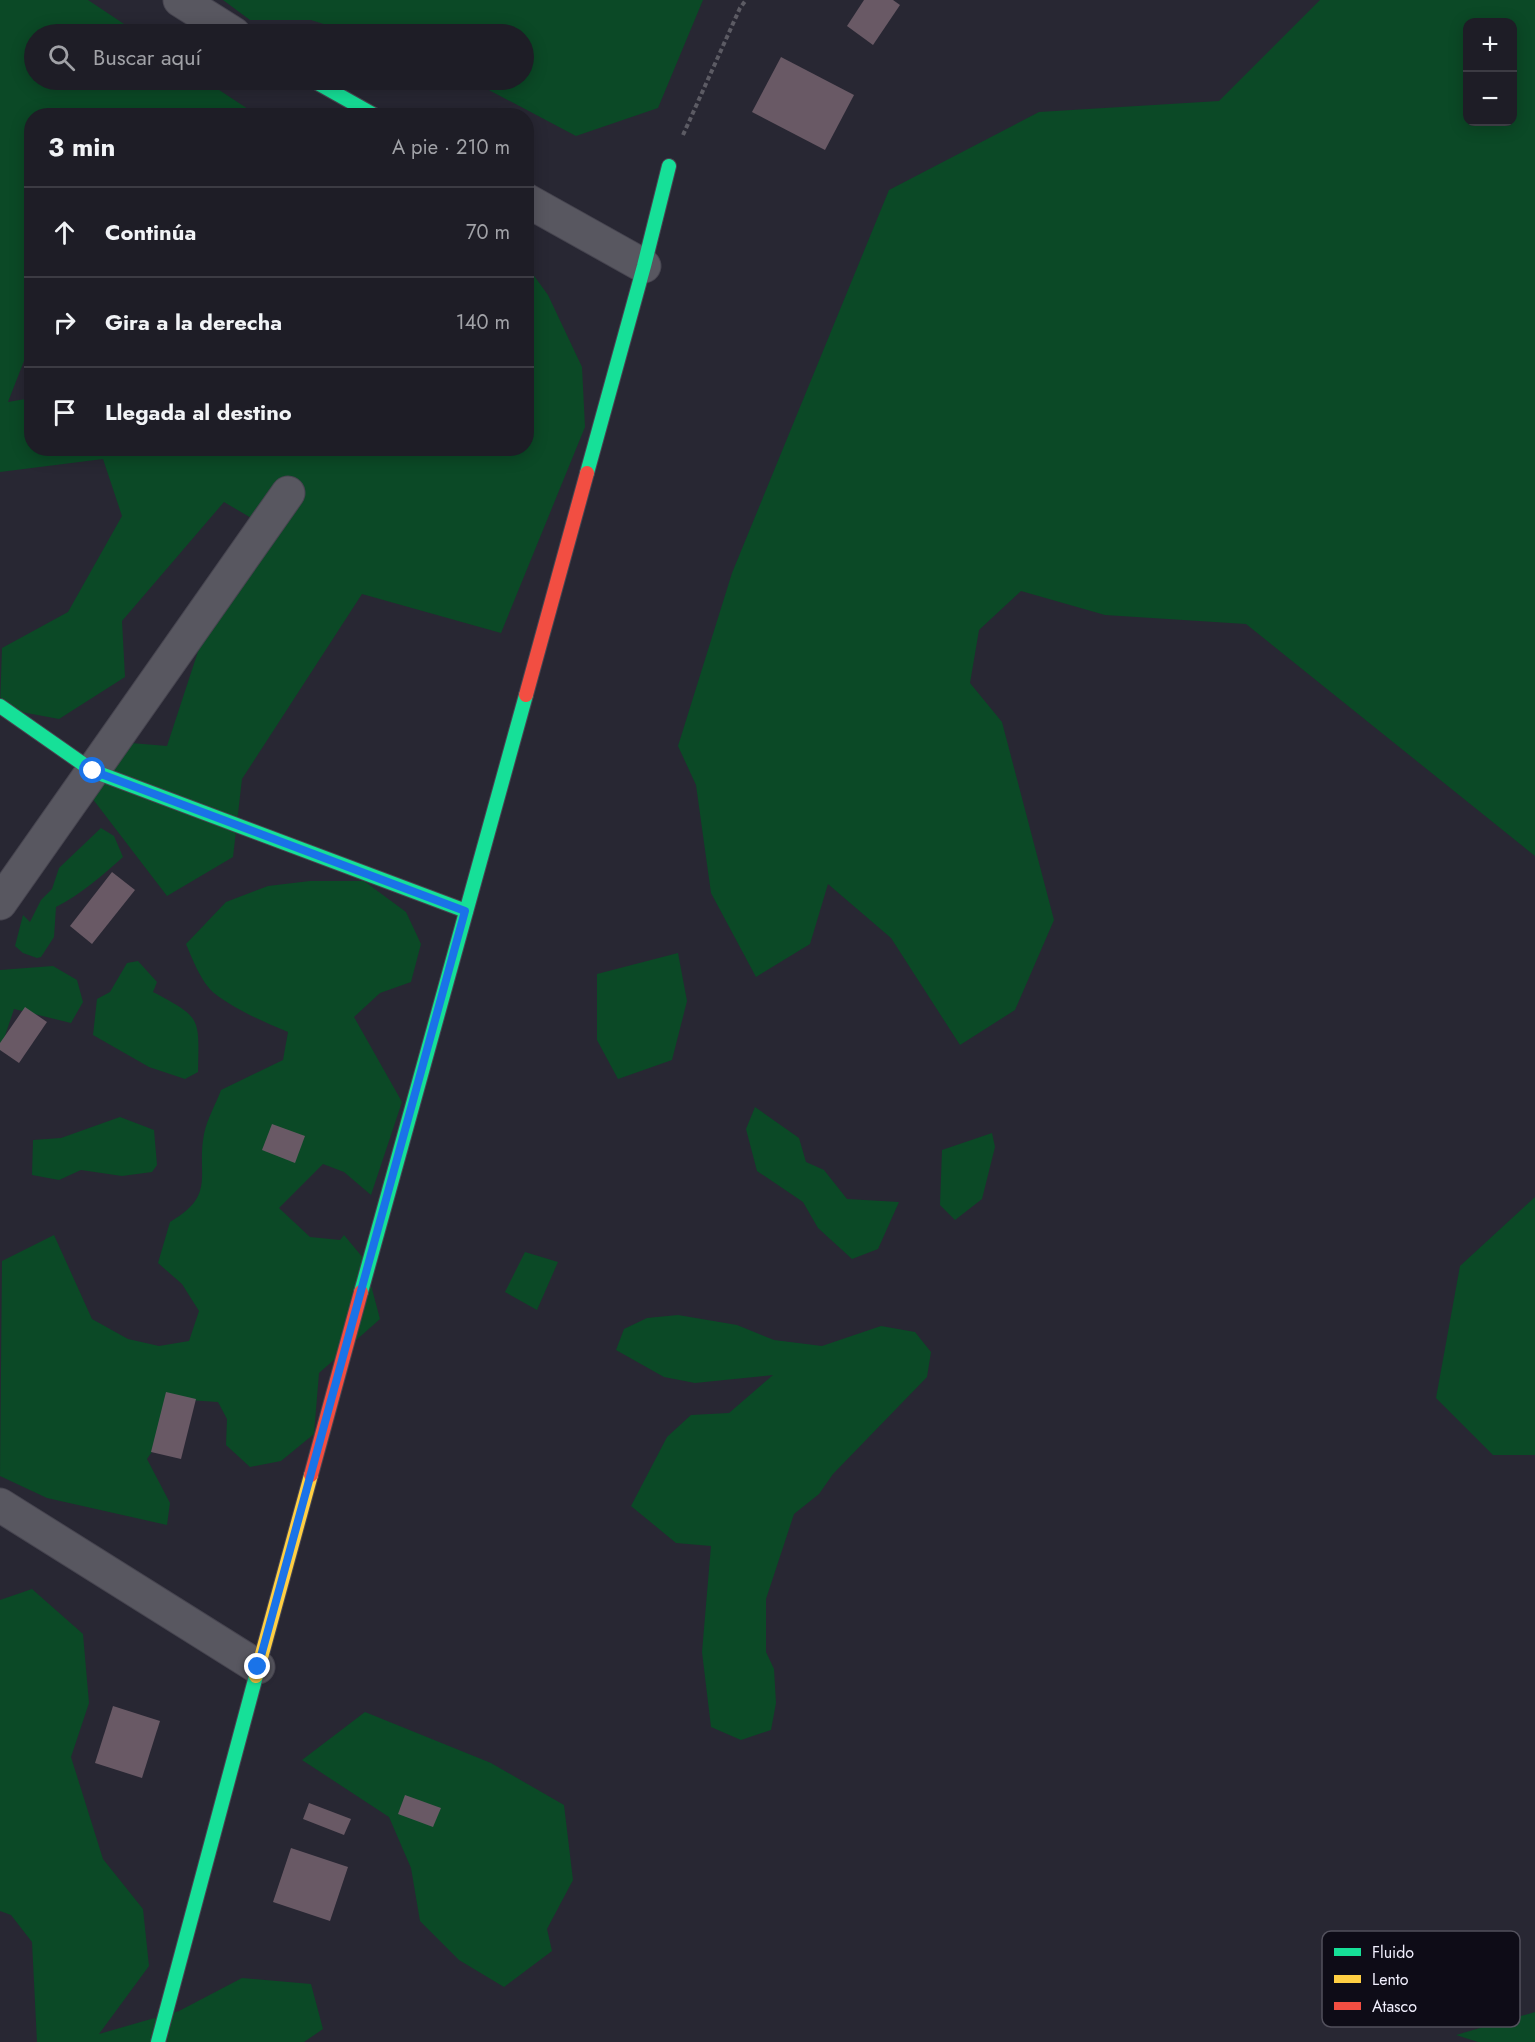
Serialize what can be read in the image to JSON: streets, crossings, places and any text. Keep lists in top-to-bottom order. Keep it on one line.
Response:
{"legend":["Fluido","Lento","Atasco"],"page":{"map_buttons":["+","−"],"search":"Buscar aquí","heading":["3 min","A pie · 210 m"],"list":[["Continúa","70 m"],["Gira a la derecha","140 m"],"Llegada al destino"]}}
